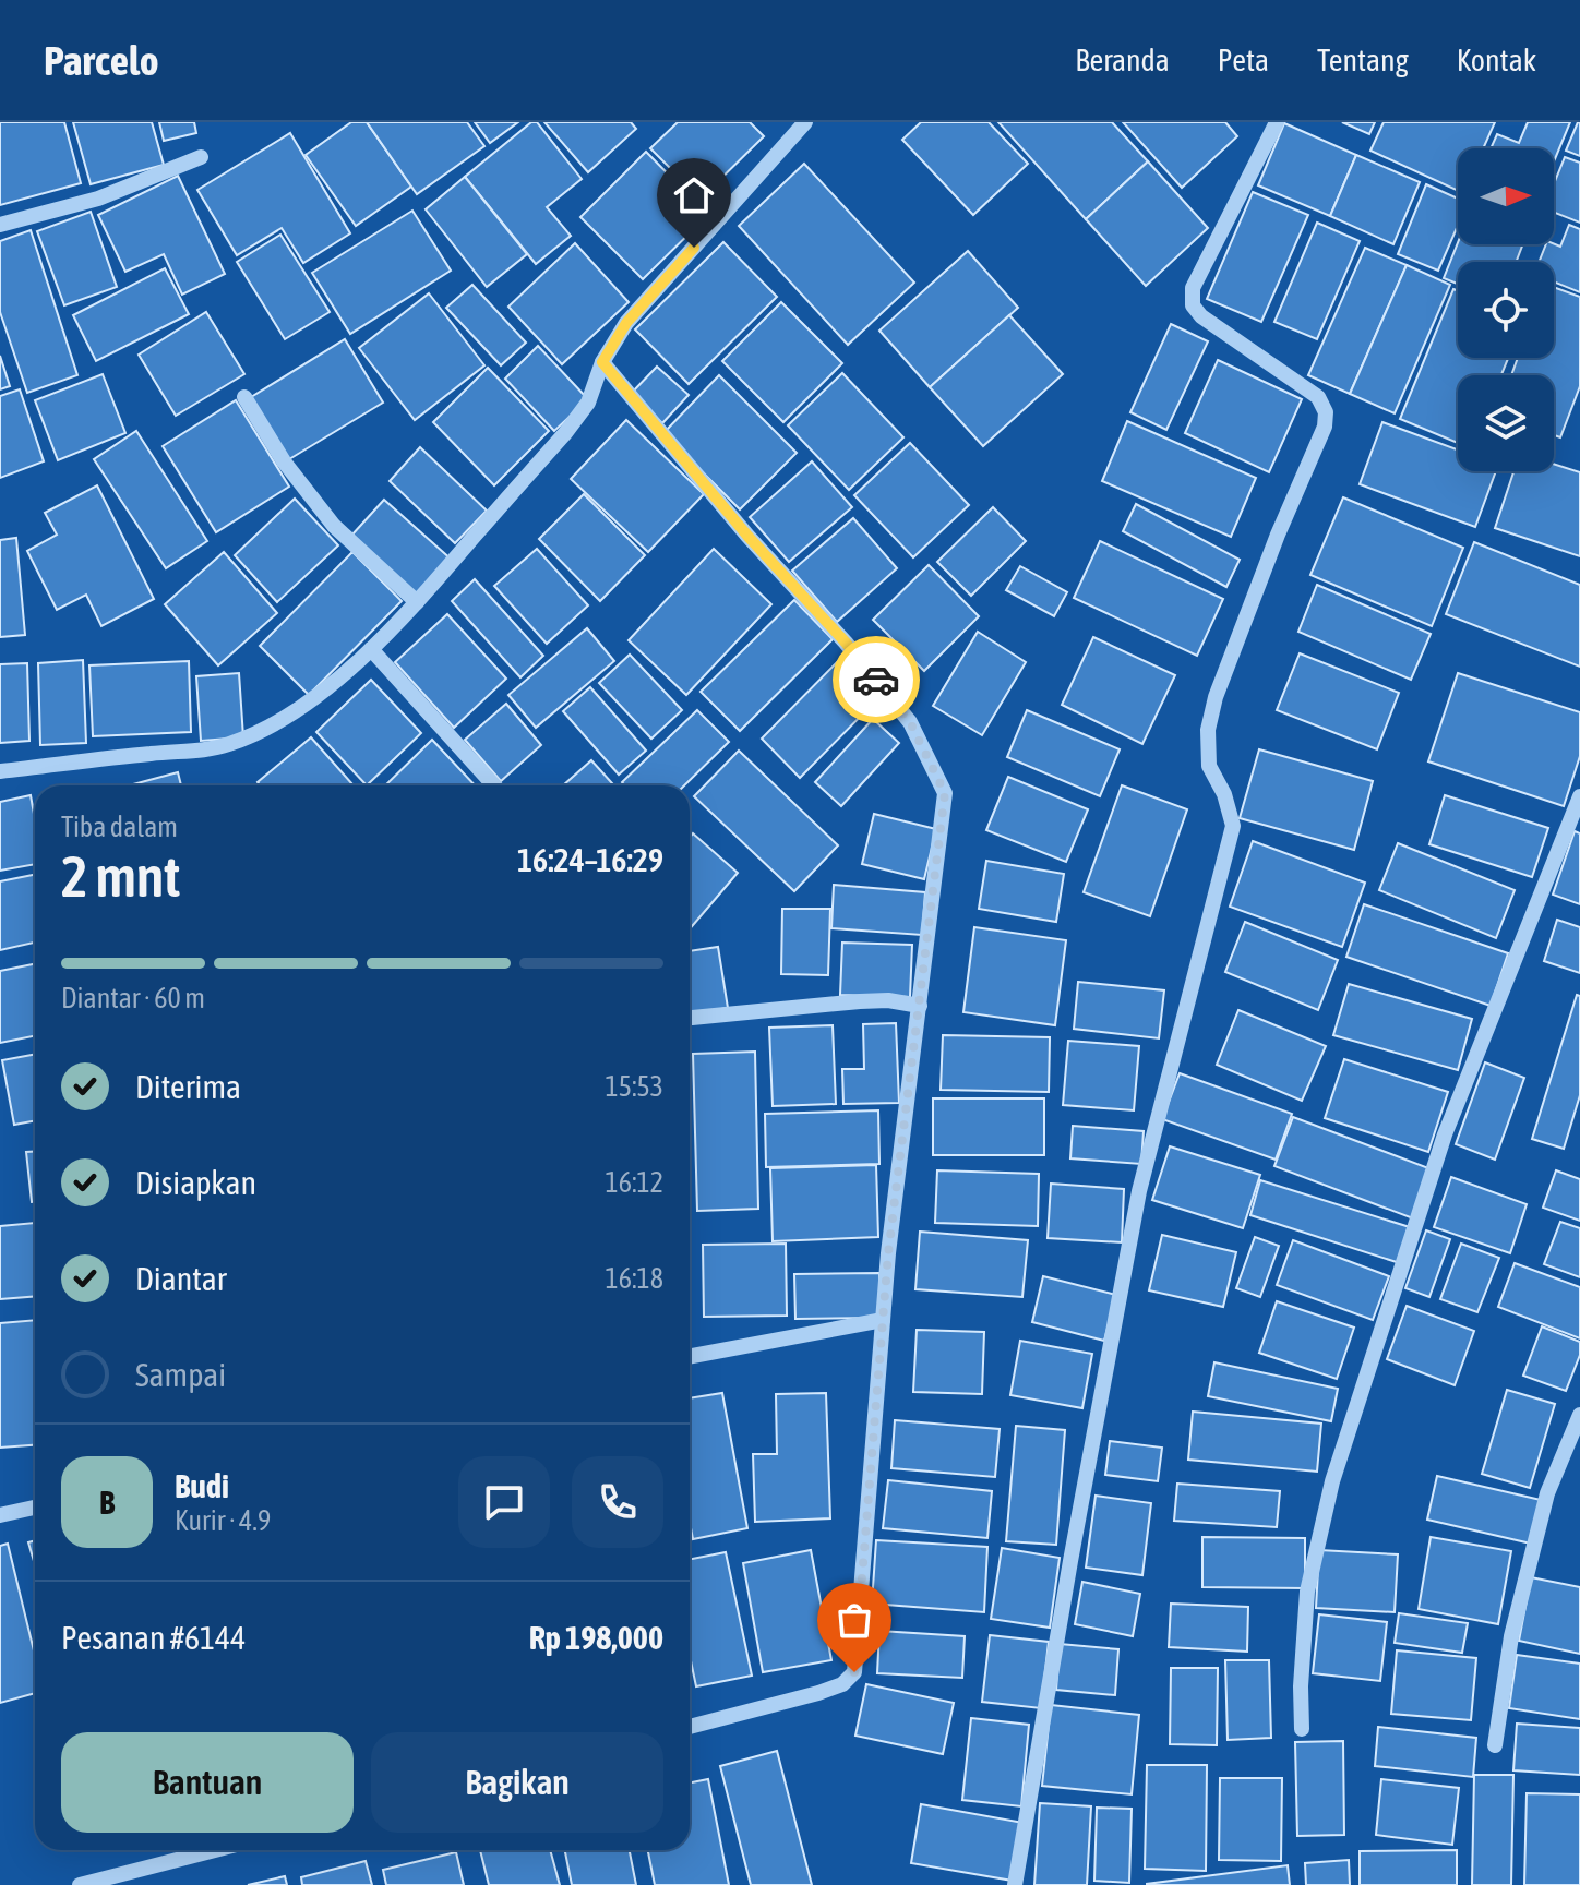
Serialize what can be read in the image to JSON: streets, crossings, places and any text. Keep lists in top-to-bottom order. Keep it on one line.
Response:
{"north":"right","page":{"header":"Parcelo","nav":["Beranda","Peta","Tentang","Kontak"],"heading":["2 mnt","Tiba dalam","16:24–16:29"],"panel":["Budi","Kurir · 4.9","Pesanan #6144","Rp 198,000"],"bar":"Diantar · 60 m","list":[["Diterima","15:53"],["Disiapkan","16:12"],["Diantar","16:18"],"Sampai"],"round":"B","buttons":["Bantuan","Bagikan"]}}
